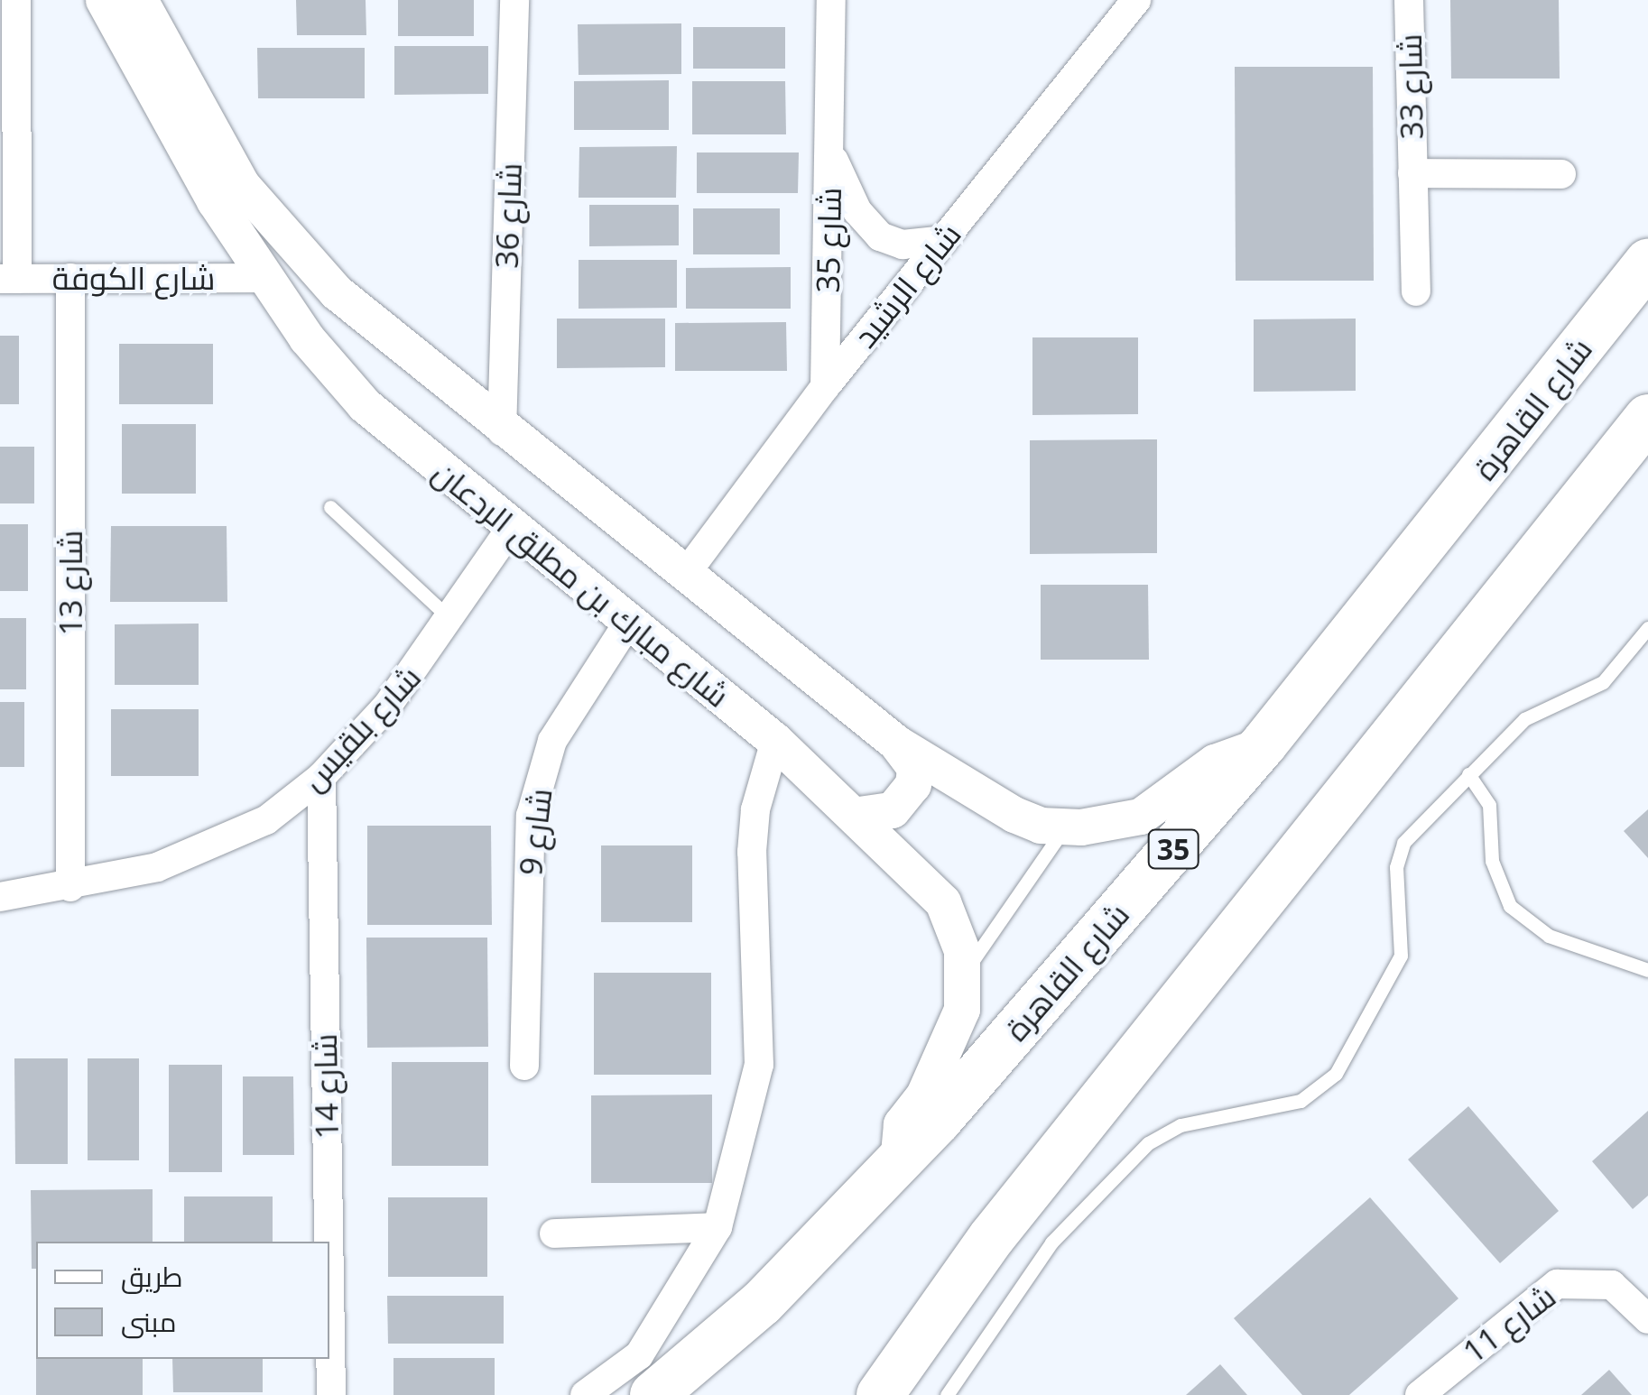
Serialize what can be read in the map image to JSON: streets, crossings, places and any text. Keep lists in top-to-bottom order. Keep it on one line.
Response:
{"streets":{"main road":["شارع القاهرة","35"],"street":["شارع 33","شارع 36","شارع 35","شارع الكوفة","شارع الرشيد","شارع 13","شارع مبارك بن مطلق الردعان","شارع بلقيس","شارع 9","شارع 14","شارع 11"]},"crossings":[["شارع 35","شارع الرشيد"],["شارع الكوفة","شارع 13"],["شارع الكوفة","شارع مبارك بن مطلق الردعان"],["شارع القاهرة","شارع مبارك بن مطلق الردعان"],["شارع 13","شارع بلقيس"],["شارع مبارك بن مطلق الردعان","شارع بلقيس"],["شارع مبارك بن مطلق الردعان","شارع 9"],["شارع بلقيس","شارع 14"]],"legend":["طريق","مبنى"]}
